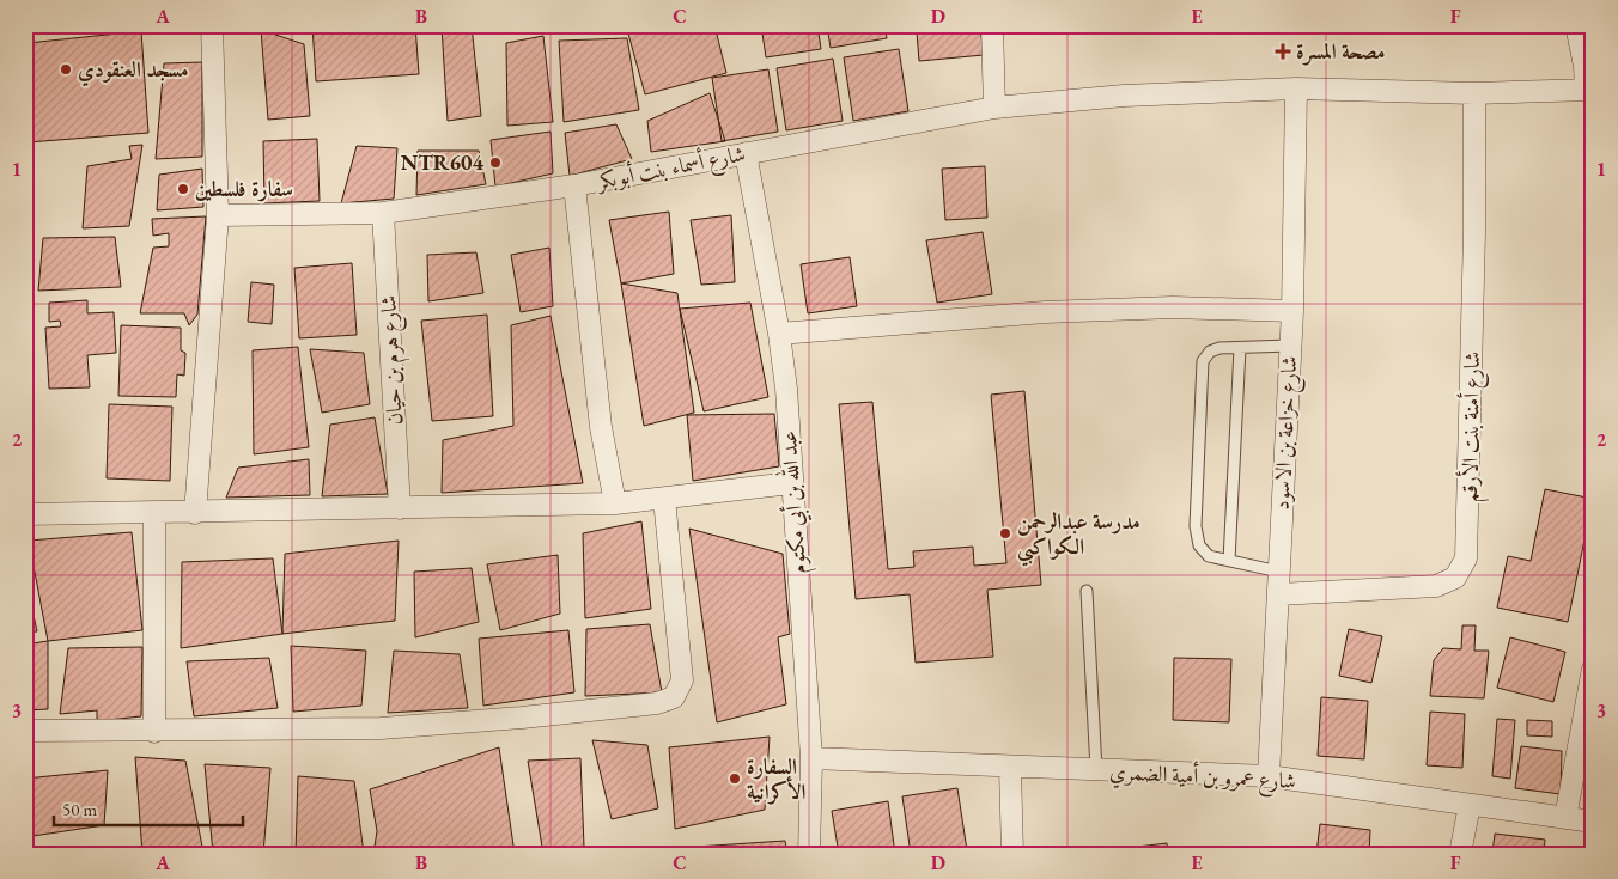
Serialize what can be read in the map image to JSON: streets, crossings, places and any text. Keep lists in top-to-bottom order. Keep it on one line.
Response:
{"streets":{"street":["شارع أسماء بنت أبوبكر","شارع هرم بن حيان","شارع أمنة بنت الأرقم","شارع خزاعة بن الاسود","عبد الله بن أبي مكتوم","شارع عمرو بن أمية الضمري"]},"crossings":[["شارع أسماء بنت أبوبكر","شارع هرم بن حيان"],["شارع أسماء بنت أبوبكر","شارع أمنة بنت الأرقم"],["شارع أسماء بنت أبوبكر","شارع خزاعة بن الاسود"],["شارع أسماء بنت أبوبكر","عبد الله بن أبي مكتوم"],["شارع أمنة بنت الأرقم","شارع خزاعة بن الاسود"],["شارع خزاعة بن الاسود","شارع عمرو بن أمية الضمري"],["عبد الله بن أبي مكتوم","شارع عمرو بن أمية الضمري"]],"places":{"health":["مصحة المسرة"],"other":["مسجد العنقودي","NTR604","سفارة فلسطين","مدرسة عبدالرحمن الكواكبي","السفارة الأكرانية"]},"scale_bar":"50 m","grid":{"columns":["A","B","C","D","E","F"],"rows":["1","2","3"]}}
